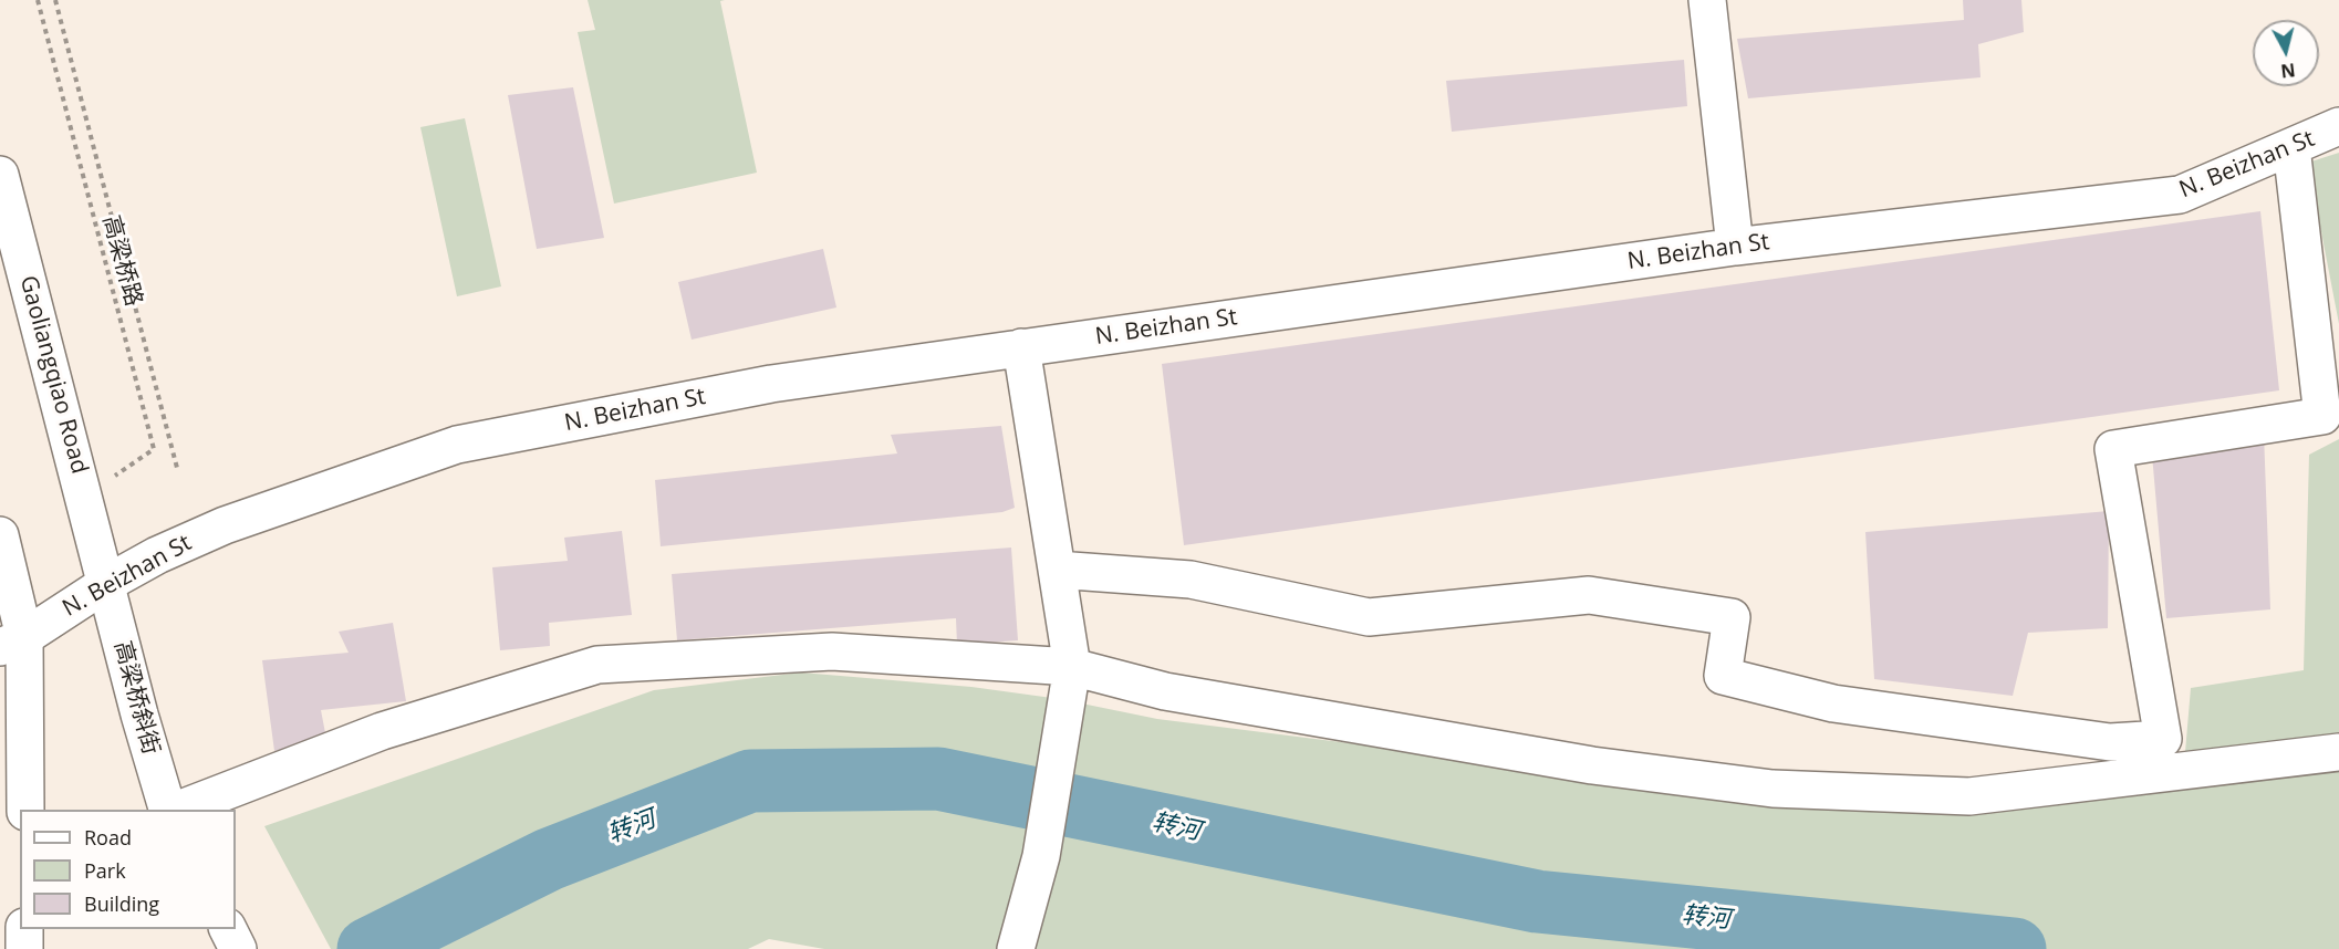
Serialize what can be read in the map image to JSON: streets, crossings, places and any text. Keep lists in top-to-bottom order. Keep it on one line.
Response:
{"streets":{"street":["N. Beizhan St","Gaoliangqiao Road","高梁桥斜街"],"path":["高梁桥路"]},"crossings":[["N. Beizhan St","Gaoliangqiao Road"],["N. Beizhan St","高梁桥斜街"],["高梁桥路","Gaoliangqiao Road"],["Gaoliangqiao Road","高梁桥斜街"]],"water":["转河"],"legend":["Road","Park","Building"],"north":"bottom"}
